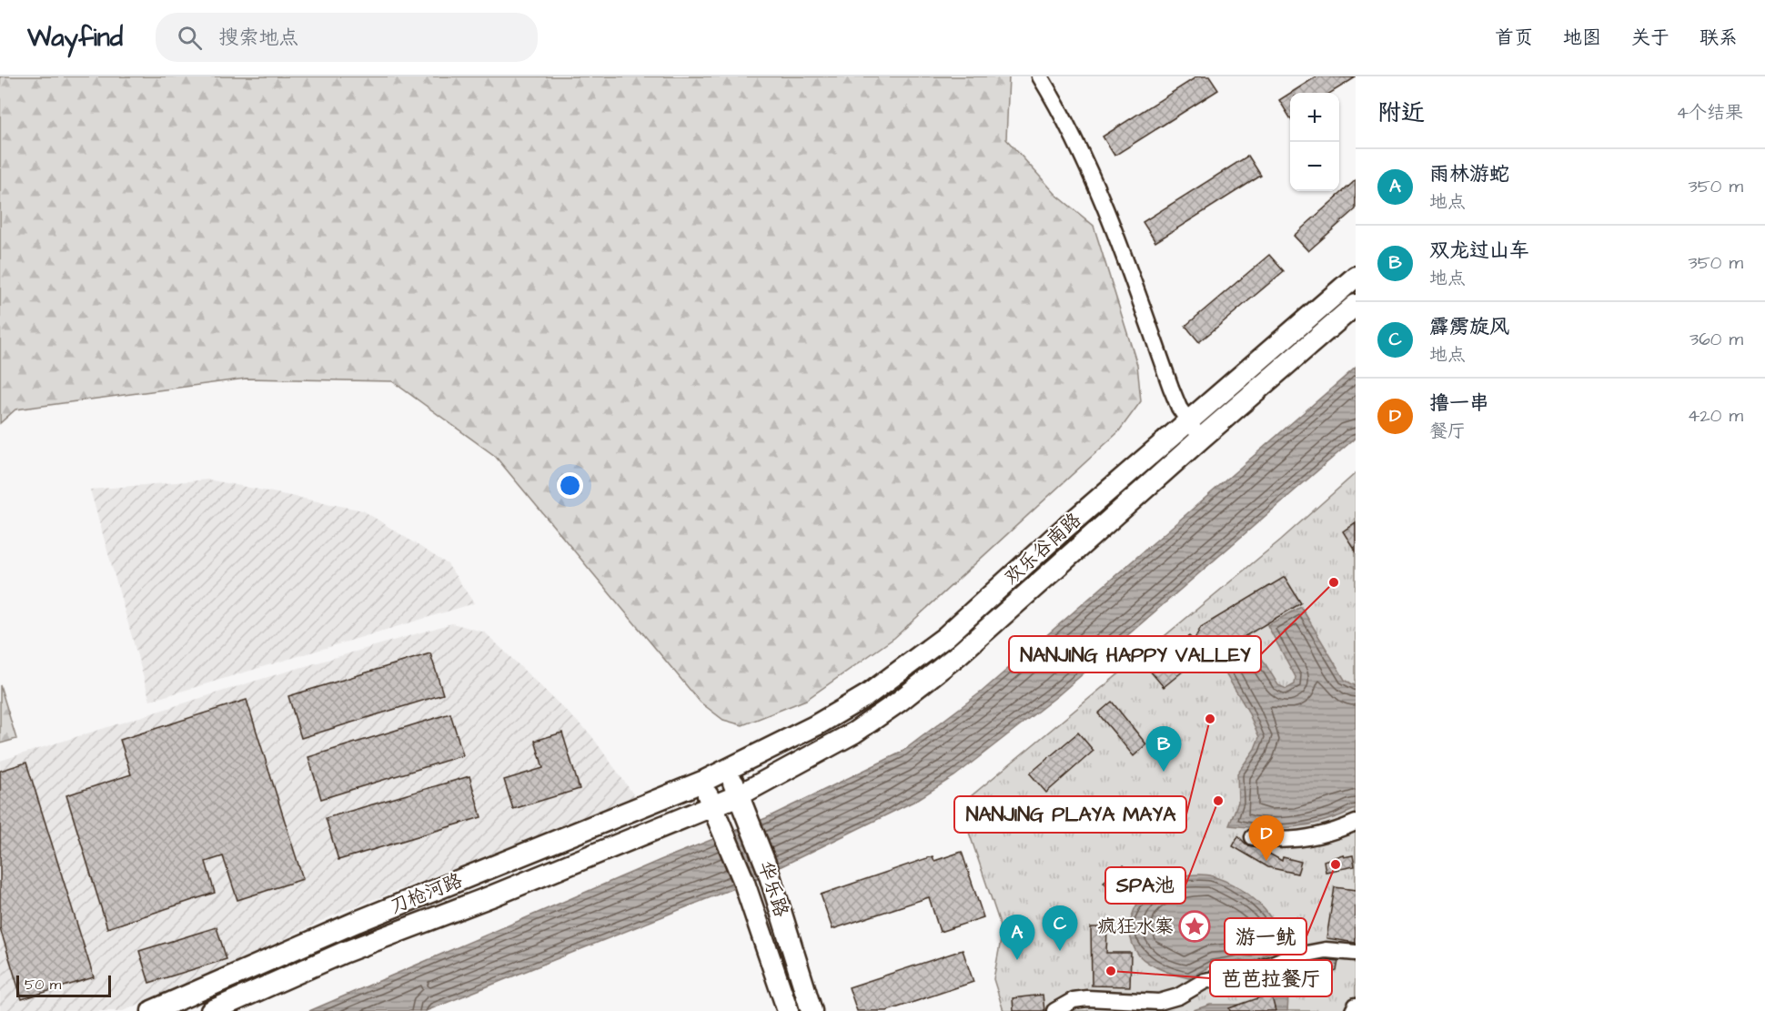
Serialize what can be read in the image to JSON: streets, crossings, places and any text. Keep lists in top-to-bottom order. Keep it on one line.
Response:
{"streets":{"street":["欢乐谷南路","华乐路","刀枪河路"]},"crossings":[["欢乐谷南路","华乐路"],["欢乐谷南路","刀枪河路"],["华乐路","刀枪河路"]],"places":{"other":["NANJING HAPPY VALLEY","NANJING PLAYA MAYA","SPA池","游一鱿","芭芭拉餐厅"],"place":["疯狂水寨"]},"scale_bar":"50 m","page":{"header":"Wayfind","search":"搜索地点","nav":["首页","地图","关于","联系"],"heading":["附近","4个结果"],"map_buttons":["+","−"],"list":[{"mark":"A","name":"雨林游蛇","note":"地点","value":"350 m"},{"mark":"B","name":"双龙过山车","note":"地点","value":"350 m"},{"mark":"C","name":"霹雳旋风","note":"地点","value":"360 m"},{"mark":"D","name":"撸一串","note":"餐厅","value":"420 m"}],"pins":["B","D","C","A"],"scale":"50 m"}}
